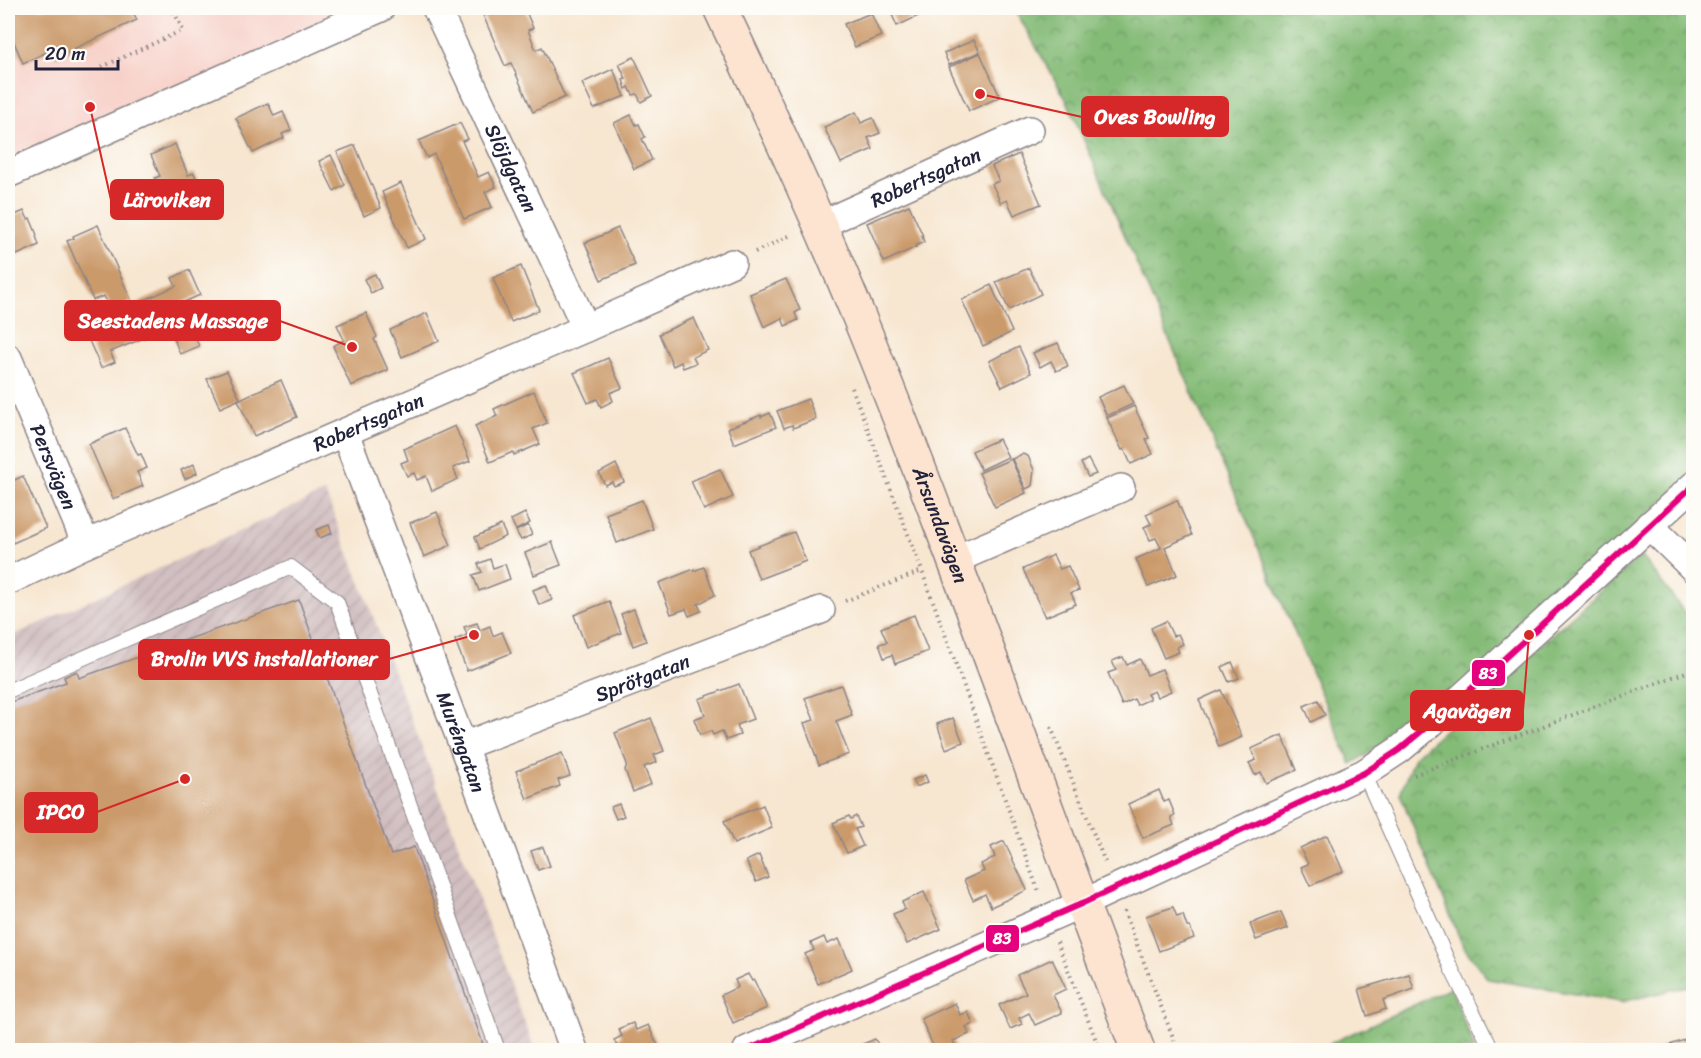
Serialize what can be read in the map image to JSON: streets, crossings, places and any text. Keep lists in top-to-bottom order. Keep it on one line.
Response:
{"streets":{"main road":["Årsundavägen"],"street":["Slöjdgatan","Robertsgatan","Persvägen","Sprötgatan","Muréngatan"]},"crossings":[["Slöjdgatan","Robertsgatan"],["Robertsgatan","Persvägen"],["Robertsgatan","Årsundavägen"],["Robertsgatan","Muréngatan"],["Sprötgatan","Muréngatan"]],"places":["Oves Bowling","Läroviken","Seestadens Massage","Brolin VVS installationer","Agavägen","IPCO"],"lines":["transit line 83"],"scale_bar":"20 m"}
